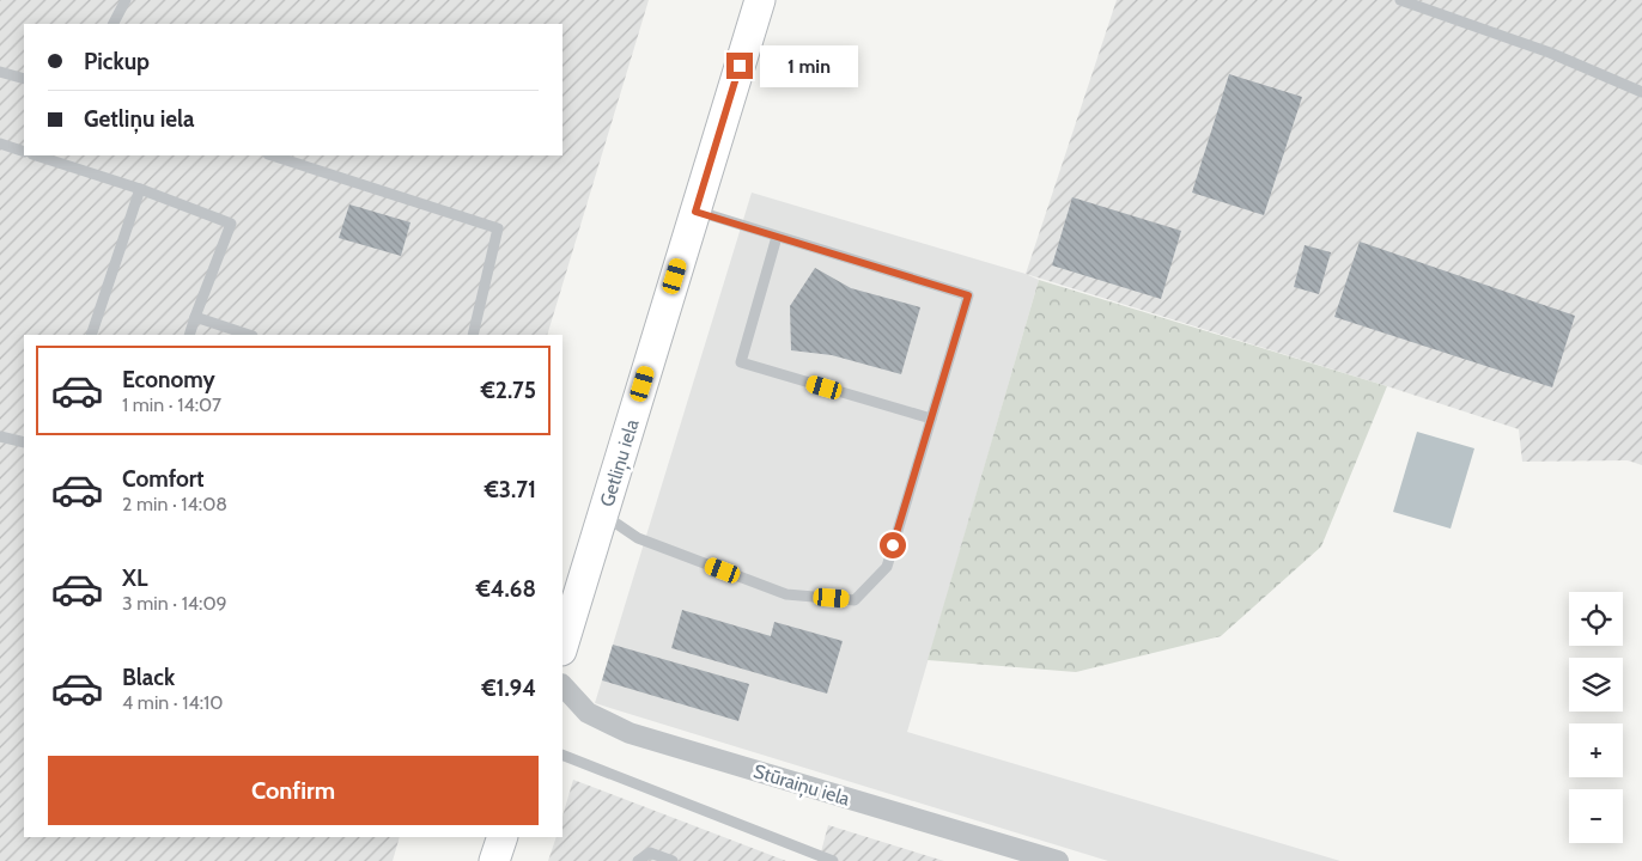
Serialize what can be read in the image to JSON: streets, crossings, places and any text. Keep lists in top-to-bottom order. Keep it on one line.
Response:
{"streets":{"street":["Getliņu iela","Stūraiņu iela"]},"page":{"banner":["Pickup","Getliņu iela"],"bubble":"1 min","list":[{"name":"Economy","note":"1 min · 14:07","value":"€2.75"},{"name":"Comfort","note":"2 min · 14:08","value":"€3.71"},{"name":"XL","note":"3 min · 14:09","value":"€4.68"},{"name":"Black","note":"4 min · 14:10","value":"€1.94"}],"map_buttons":["+","−"],"buttons":"Confirm"}}
